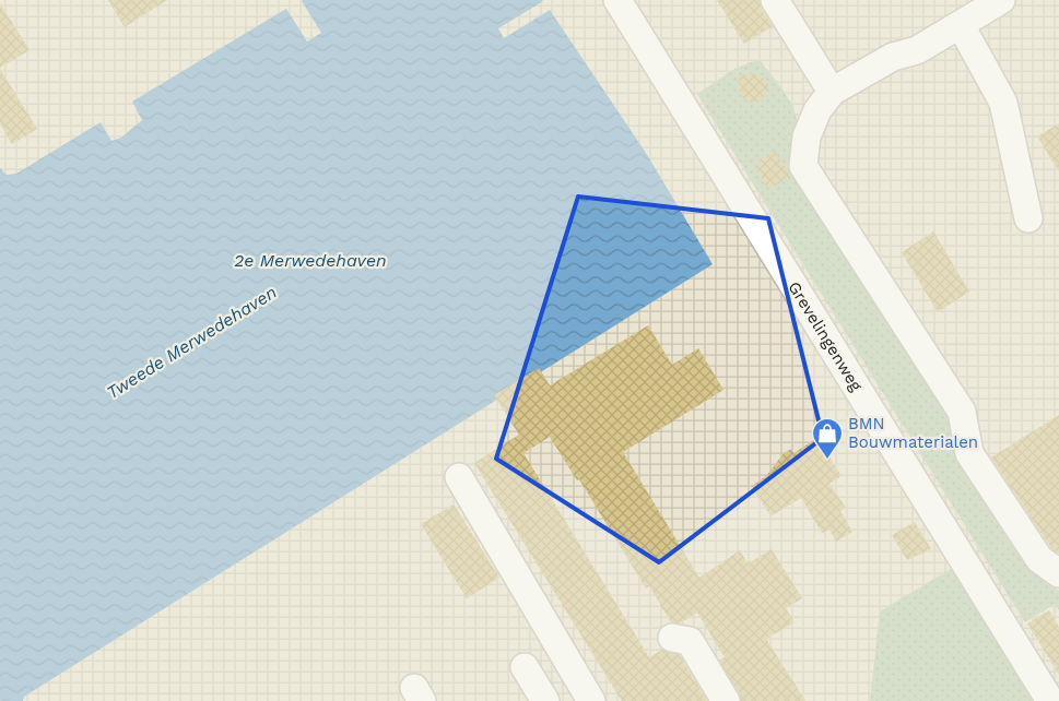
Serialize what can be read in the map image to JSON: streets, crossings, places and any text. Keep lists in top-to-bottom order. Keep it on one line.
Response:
{"streets":{"street":["Grevelingenweg"]},"water":["2e Merwedehaven","Tweede Merwedehaven"],"places":{"shop":["BMN Bouwmaterialen"]}}
